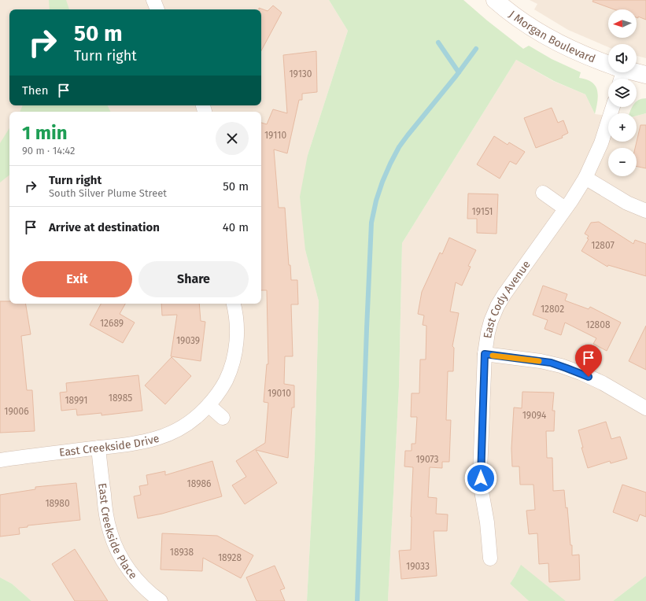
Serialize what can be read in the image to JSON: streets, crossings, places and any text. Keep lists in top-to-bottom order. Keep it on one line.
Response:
{"streets":{"street":["J Morgan Boulevard","East Cody Avenue","East Creekside Drive","East Creekside Place"]},"crossings":[["East Creekside Drive","East Creekside Place"]],"house_numbers":["19130","19110","19151","12807","12802","12689","12808","19039","19010","18985","18991","19006","19094","19073","18986","18980","18938","18928","19033"],"north":"left","page":{"map_buttons":["+","−"],"turn":["50 m","Turn right"],"then":"Then","heading":["1 min","90 m · 14:42"],"list":[{"name":"Turn right","note":"South Silver Plume Street","value":"50 m"},{"name":"Arrive at destination","value":"40 m"}],"buttons":["Exit","Share"]}}
